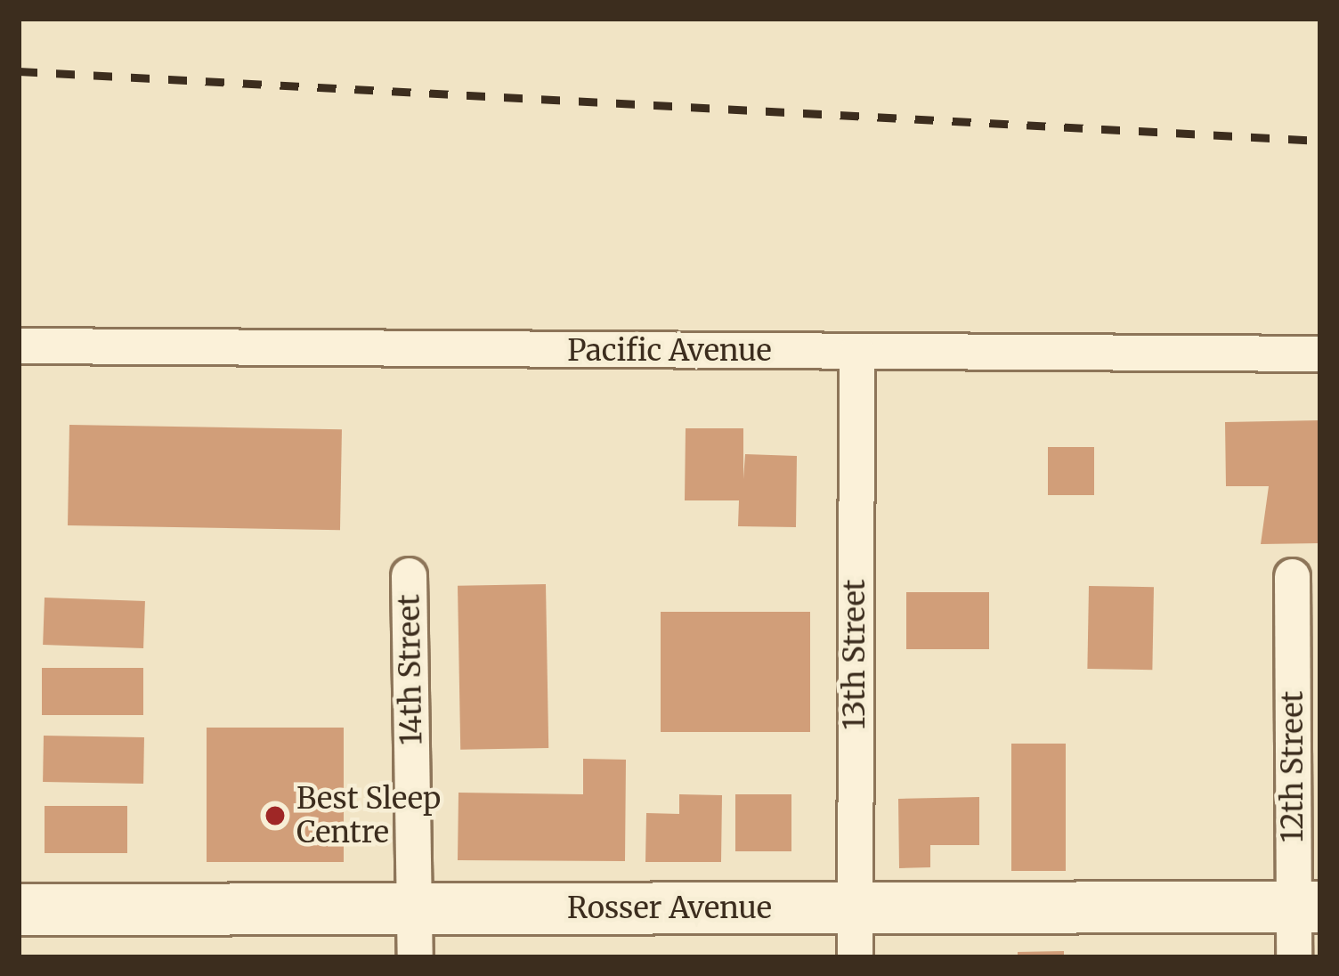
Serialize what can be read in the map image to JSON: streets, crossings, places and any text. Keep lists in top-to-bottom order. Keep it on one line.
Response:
{"streets":{"street":["Pacific Avenue","13th Street","14th Street","12th Street","Rosser Avenue"]},"crossings":[["Pacific Avenue","13th Street"],["13th Street","Rosser Avenue"],["14th Street","Rosser Avenue"],["12th Street","Rosser Avenue"]],"places":["Best Sleep Centre"]}
